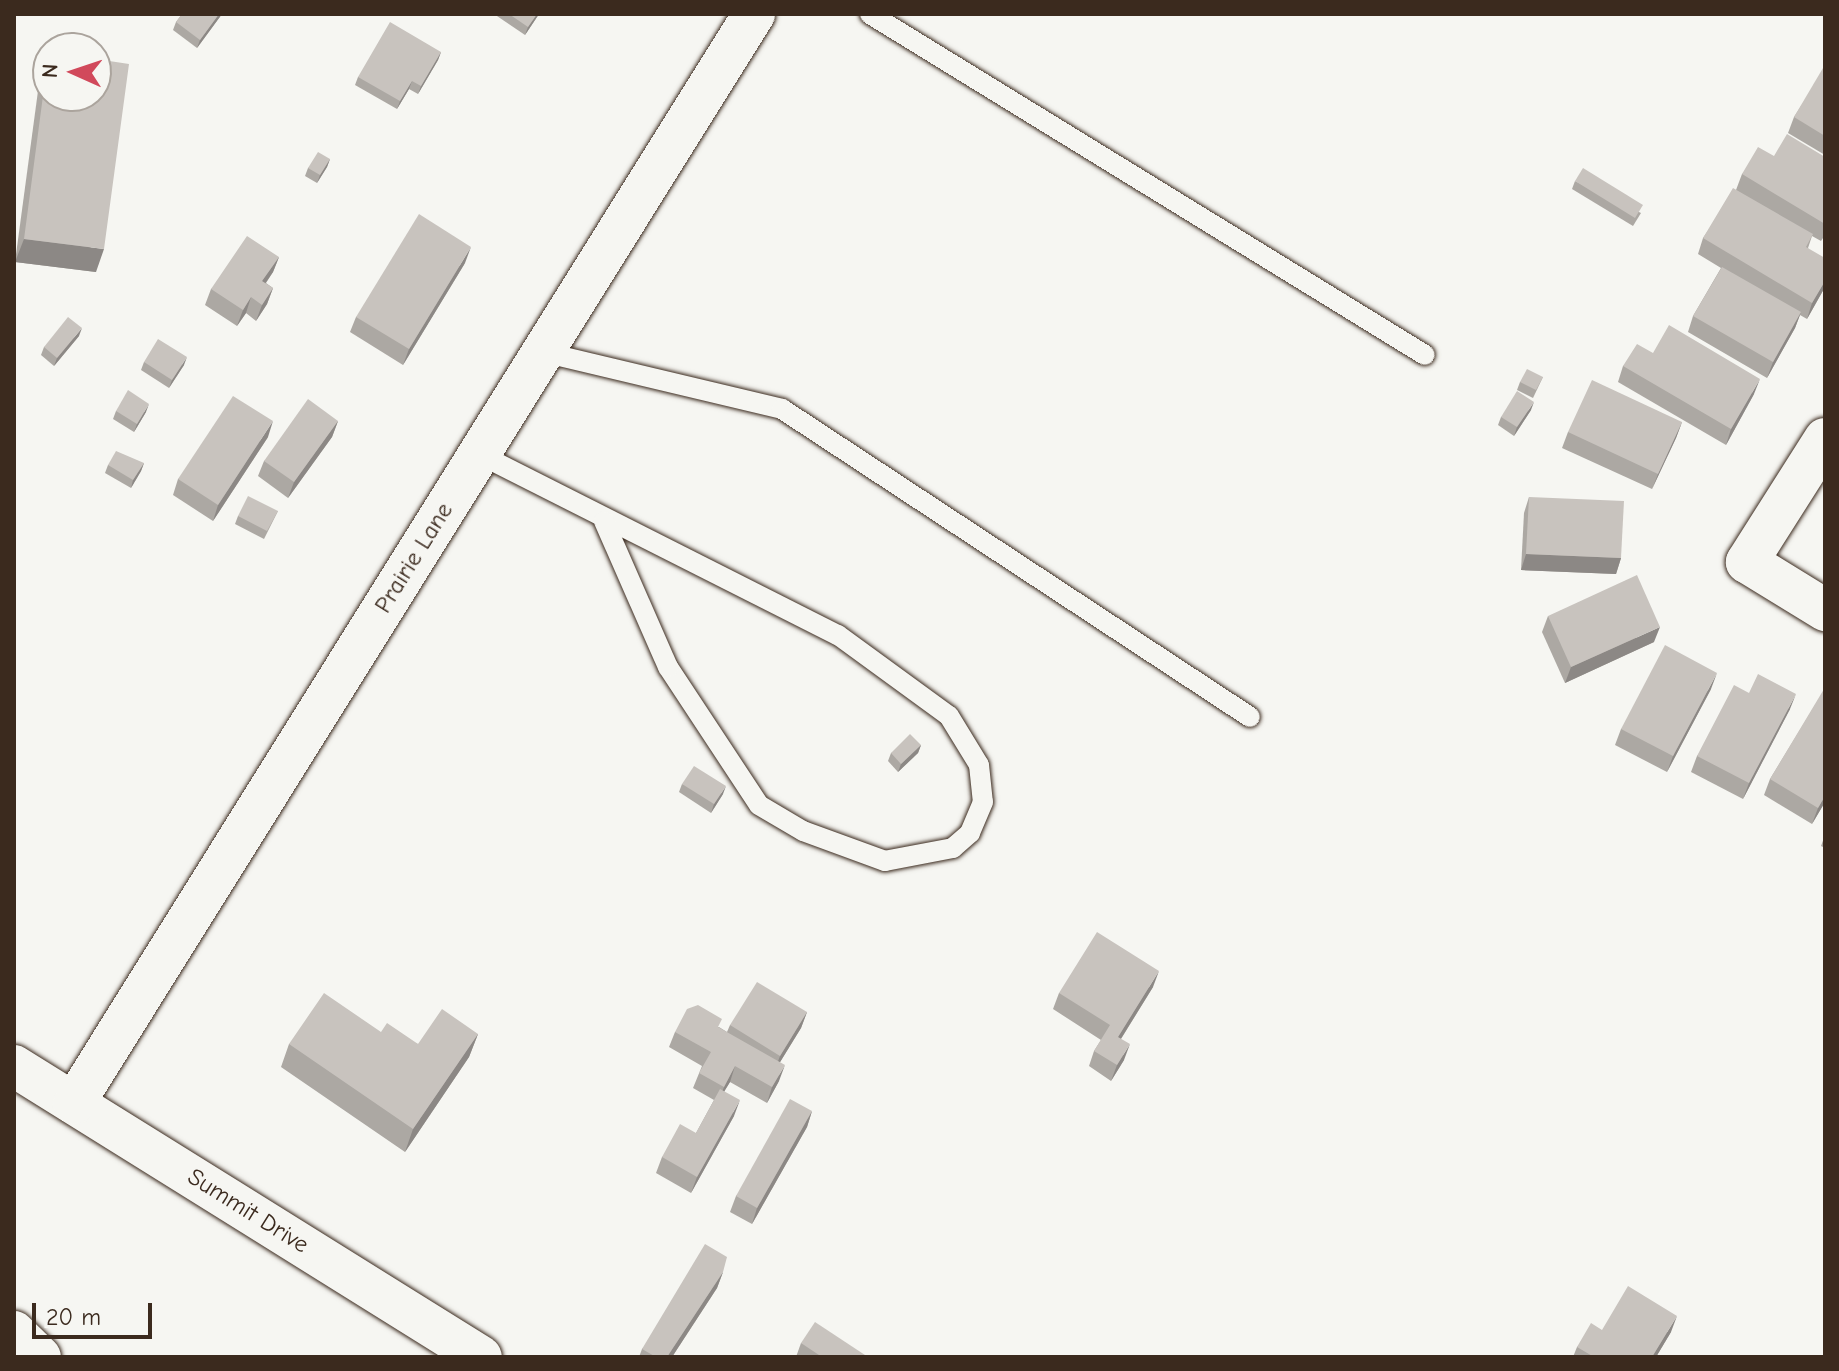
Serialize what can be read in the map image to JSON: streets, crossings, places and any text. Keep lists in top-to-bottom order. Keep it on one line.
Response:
{"streets":{"street":["Prairie Lane","Summit Drive"]},"crossings":[["Prairie Lane","Summit Drive"]],"scale_bar":"20 m","north":"left"}
